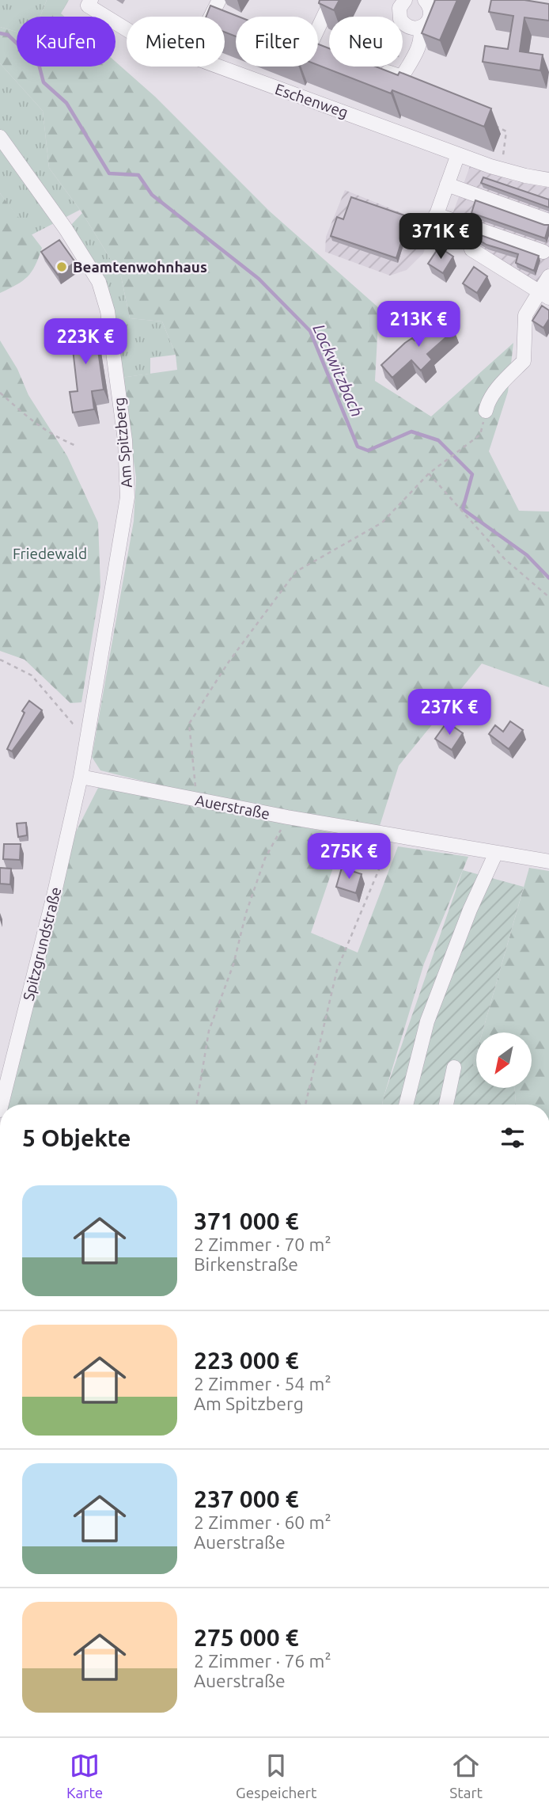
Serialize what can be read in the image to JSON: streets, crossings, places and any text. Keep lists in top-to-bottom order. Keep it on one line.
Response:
{"streets":{"street":["Eschenweg","Am Spitzberg","Auerstraße","Spitzgrundstraße"]},"crossings":[["Am Spitzberg","Auerstraße"],["Am Spitzberg","Spitzgrundstraße"],["Auerstraße","Spitzgrundstraße"]],"water":["Lockwitzbach"],"parks":["Friedewald"],"places":["Beamtenwohnhaus"],"north":"bottom left","page":{"chip":["Kaufen","Mieten","Filter","Neu"],"price":["371K €","213K €","223K €","237K €","275K €"],"heading":"5 Objekte","list":[{"name":"371 000 €","note":"2 Zimmer · 70 m² · Birkenstraße"},{"name":"223 000 €","note":"2 Zimmer · 54 m² · Am Spitzberg"},{"name":"237 000 €","note":"2 Zimmer · 60 m² · Auerstraße"},{"name":"275 000 €","note":"2 Zimmer · 76 m² · Auerstraße"}],"tabs":["Karte","Gespeichert","Start"]}}
